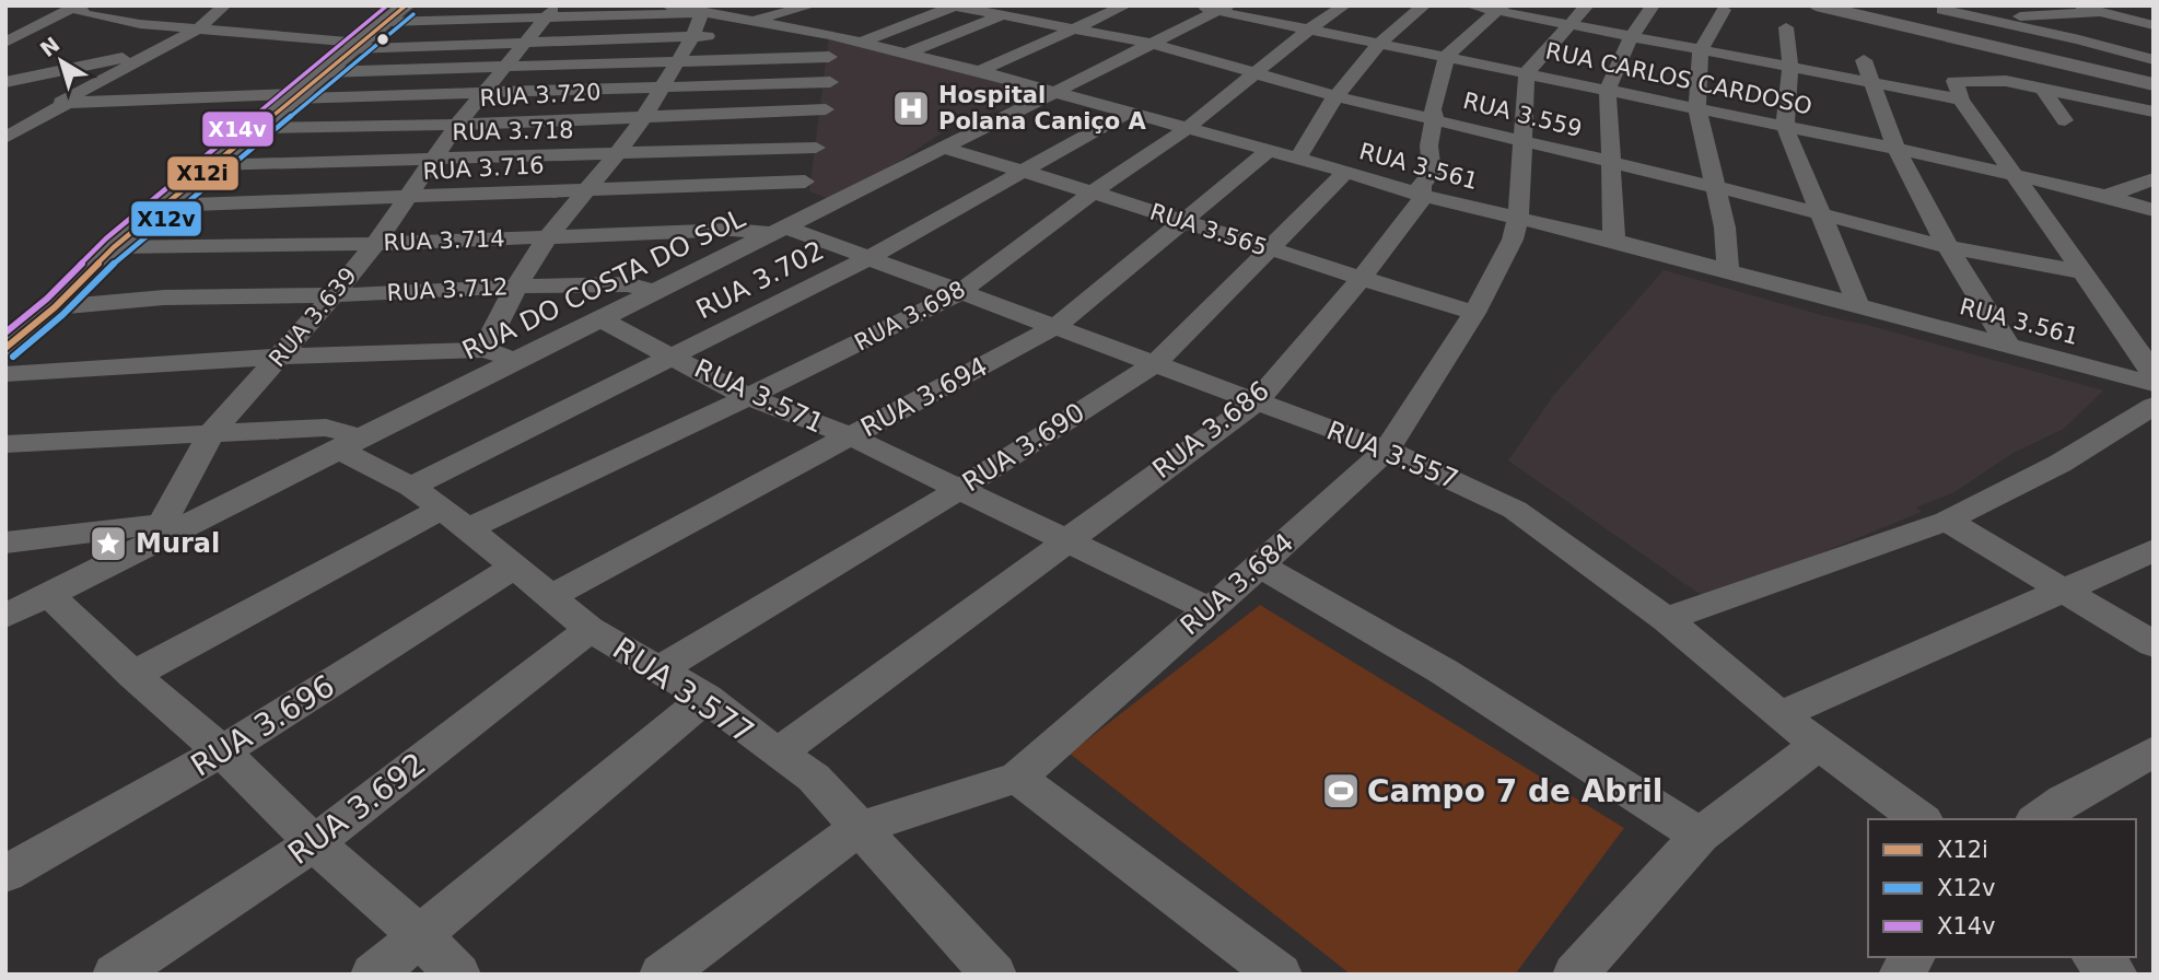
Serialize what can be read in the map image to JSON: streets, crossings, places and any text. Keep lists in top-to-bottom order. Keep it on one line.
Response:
{"streets":{"street":["RUA CARLOS CARDOSO","RUA 3.720","RUA 3.559","RUA 3.718","RUA 3.561","RUA 3.716","RUA 3.565","RUA 3.714","RUA 3.702","RUA DO COSTA DO SOL","RUA 3.712","RUA 3.698","RUA 3.639","RUA 3.571","RUA 3.694","RUA 3.686","RUA 3.690","RUA 3.557","RUA 3.684","RUA 3.577","RUA 3.696","RUA 3.692"]},"crossings":[["RUA CARLOS CARDOSO","RUA DO COSTA DO SOL"],["RUA CARLOS CARDOSO","RUA 3.698"],["RUA CARLOS CARDOSO","RUA 3.686"],["RUA CARLOS CARDOSO","RUA 3.684"],["RUA 3.720","RUA 3.639"],["RUA 3.559","RUA DO COSTA DO SOL"],["RUA 3.559","RUA 3.698"],["RUA 3.559","RUA 3.686"],["RUA 3.559","RUA 3.684"],["RUA 3.718","RUA 3.639"],["RUA 3.561","RUA 3.702"],["RUA 3.561","RUA DO COSTA DO SOL"],["RUA 3.561","RUA 3.698"],["RUA 3.561","RUA 3.694"],["RUA 3.561","RUA 3.686"],["RUA 3.561","RUA 3.690"],["RUA 3.561","RUA 3.684"],["RUA 3.716","RUA 3.639"],["RUA 3.565","RUA 3.702"],["RUA 3.565","RUA DO COSTA DO SOL"],["RUA 3.565","RUA 3.698"],["RUA 3.565","RUA 3.694"],["RUA 3.565","RUA 3.686"],["RUA 3.565","RUA 3.690"],["RUA 3.565","RUA 3.684"],["RUA 3.714","RUA DO COSTA DO SOL"],["RUA 3.714","RUA 3.639"],["RUA 3.714","RUA 3.557"],["RUA 3.702","RUA 3.571"],["RUA 3.702","RUA 3.557"],["RUA 3.702","RUA 3.577"],["RUA DO COSTA DO SOL","RUA 3.712"],["RUA DO COSTA DO SOL","RUA 3.639"],["RUA DO COSTA DO SOL","RUA 3.571"],["RUA DO COSTA DO SOL","RUA 3.557"],["RUA DO COSTA DO SOL","RUA 3.577"],["RUA 3.712","RUA 3.639"],["RUA 3.698","RUA 3.571"],["RUA 3.698","RUA 3.557"],["RUA 3.698","RUA 3.577"],["RUA 3.639","RUA 3.577"],["RUA 3.571","RUA 3.694"],["RUA 3.571","RUA 3.686"],["RUA 3.571","RUA 3.690"],["RUA 3.571","RUA 3.684"],["RUA 3.694","RUA 3.557"],["RUA 3.694","RUA 3.577"],["RUA 3.686","RUA 3.557"],["RUA 3.686","RUA 3.577"],["RUA 3.690","RUA 3.557"],["RUA 3.690","RUA 3.577"],["RUA 3.557","RUA 3.684"],["RUA 3.684","RUA 3.577"],["RUA 3.577","RUA 3.696"],["RUA 3.577","RUA 3.692"]],"places":{"hospital":["Hospital Polana Caniço A"],"place":["Mural"],"sports":["Campo 7 de Abril"]},"lines":["transit line X12i","transit line X14v","transit line X12v"],"legend":["X12i","X12v","X14v"],"north":"top left"}
